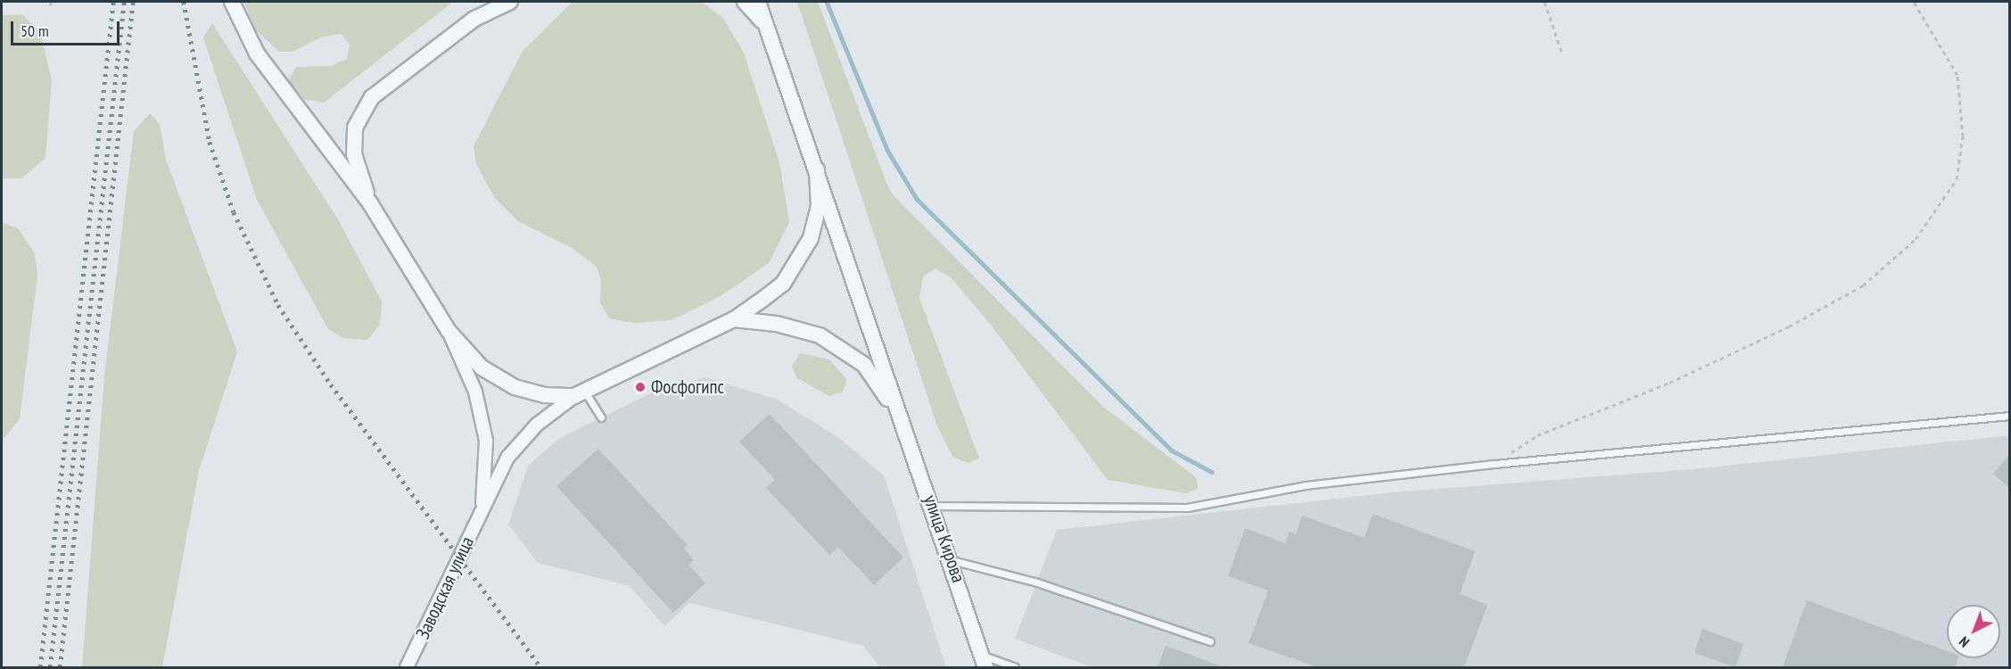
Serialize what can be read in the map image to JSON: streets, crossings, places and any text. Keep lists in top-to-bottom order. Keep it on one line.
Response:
{"streets":{"street":["улица Кирова","Заводская улица"]},"places":["Фосфогипс"],"scale_bar":"50 m","north":"bottom left"}
